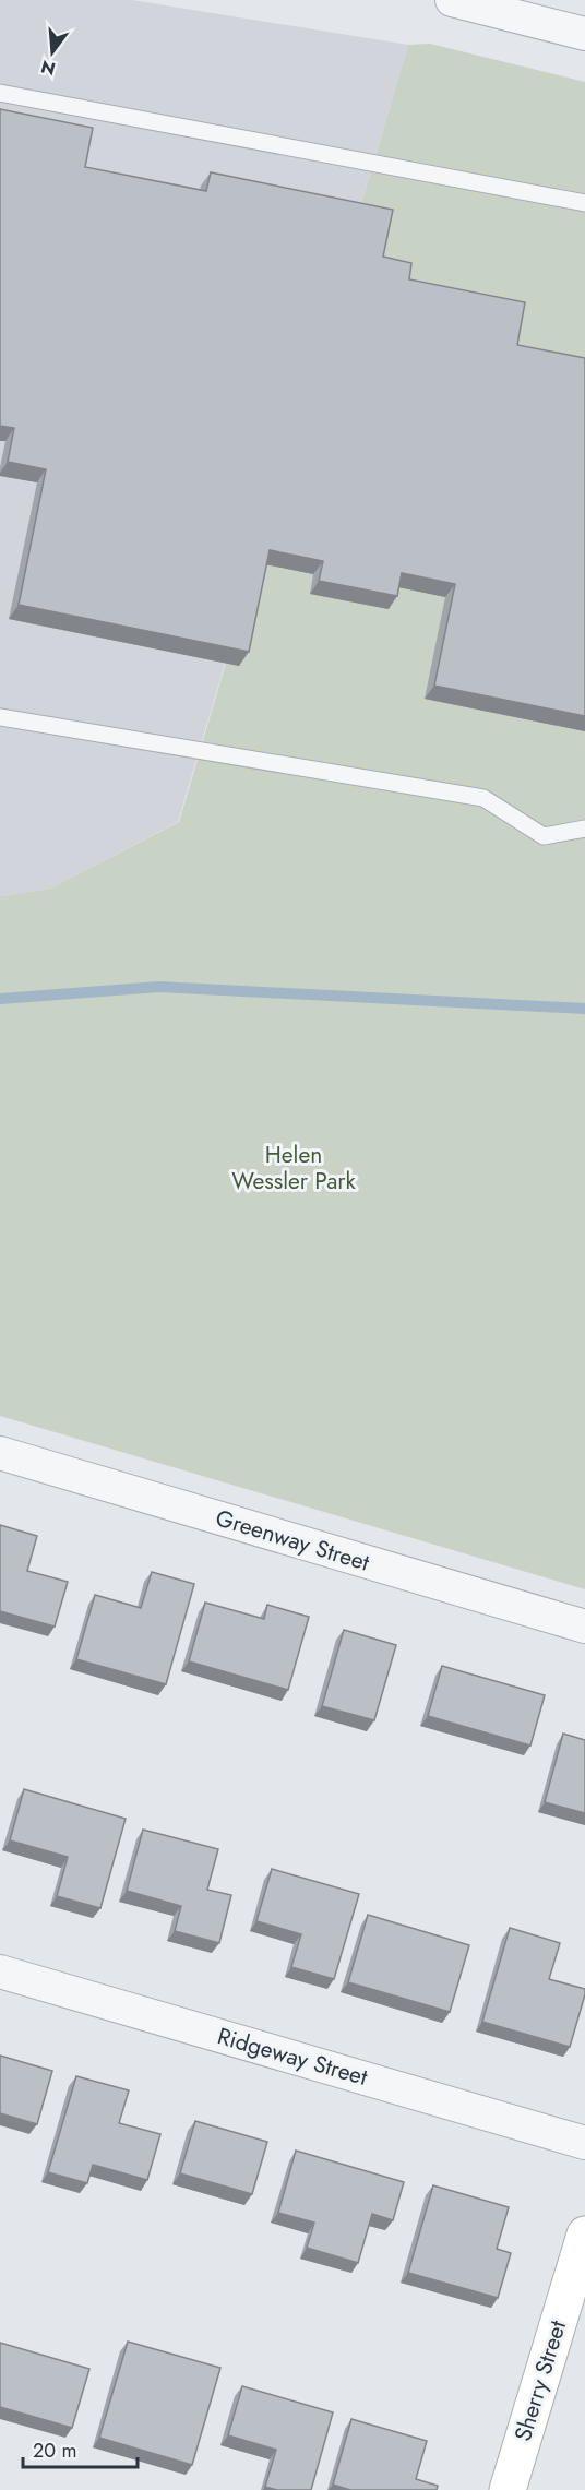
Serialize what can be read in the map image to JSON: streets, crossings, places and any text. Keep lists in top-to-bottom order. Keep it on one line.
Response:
{"streets":{"street":["Greenway Street","Ridgeway Street","Sherry Street"]},"parks":["Helen Wessler Park"],"scale_bar":"20 m","north":"bottom"}
